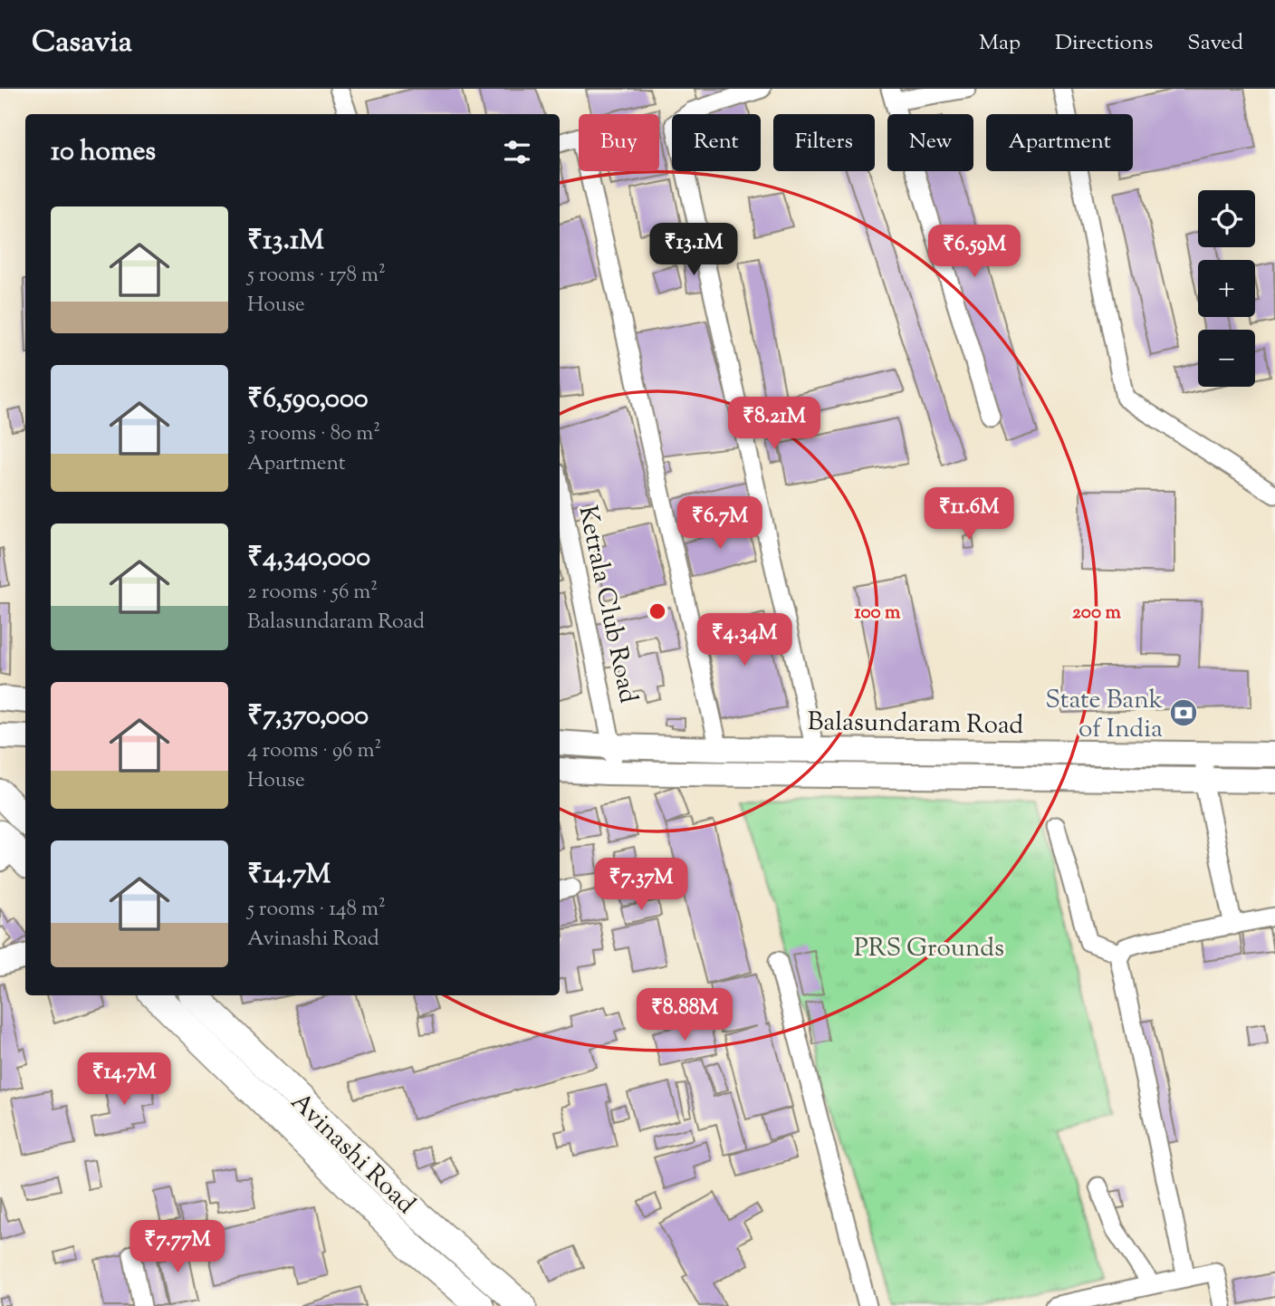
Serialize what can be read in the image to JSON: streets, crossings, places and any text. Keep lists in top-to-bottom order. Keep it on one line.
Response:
{"streets":{"main road":["Balasundaram Road","Avinashi Road"],"street":["Ketrala Club Road"]},"crossings":[["Ketrala Club Road","Balasundaram Road"]],"parks":["PRS Grounds"],"places":{"bank":["State Bank of India"]},"page":{"header":"Casavia","nav":["Map","Directions","Saved"],"chip":["Buy","Rent","Filters","New","Apartment"],"heading":"10 homes","map_buttons":["+","−"],"list":[{"name":"₹13.1M","note":"5 rooms · 178 m² · House"},{"name":"₹6,590,000","note":"3 rooms · 80 m² · Apartment"},{"name":"₹4,340,000","note":"2 rooms · 56 m² · Balasundaram Road"},{"name":"₹7,370,000","note":"4 rooms · 96 m² · House"},{"name":"₹14.7M","note":"5 rooms · 148 m² · Avinashi Road"}],"price":["₹13.1M","₹6.59M","₹8.21M","₹11.6M","₹6.7M","₹4.34M","₹7.37M","₹8.88M","₹14.7M","₹7.77M"]},"rings":["100 m","200 m"]}
